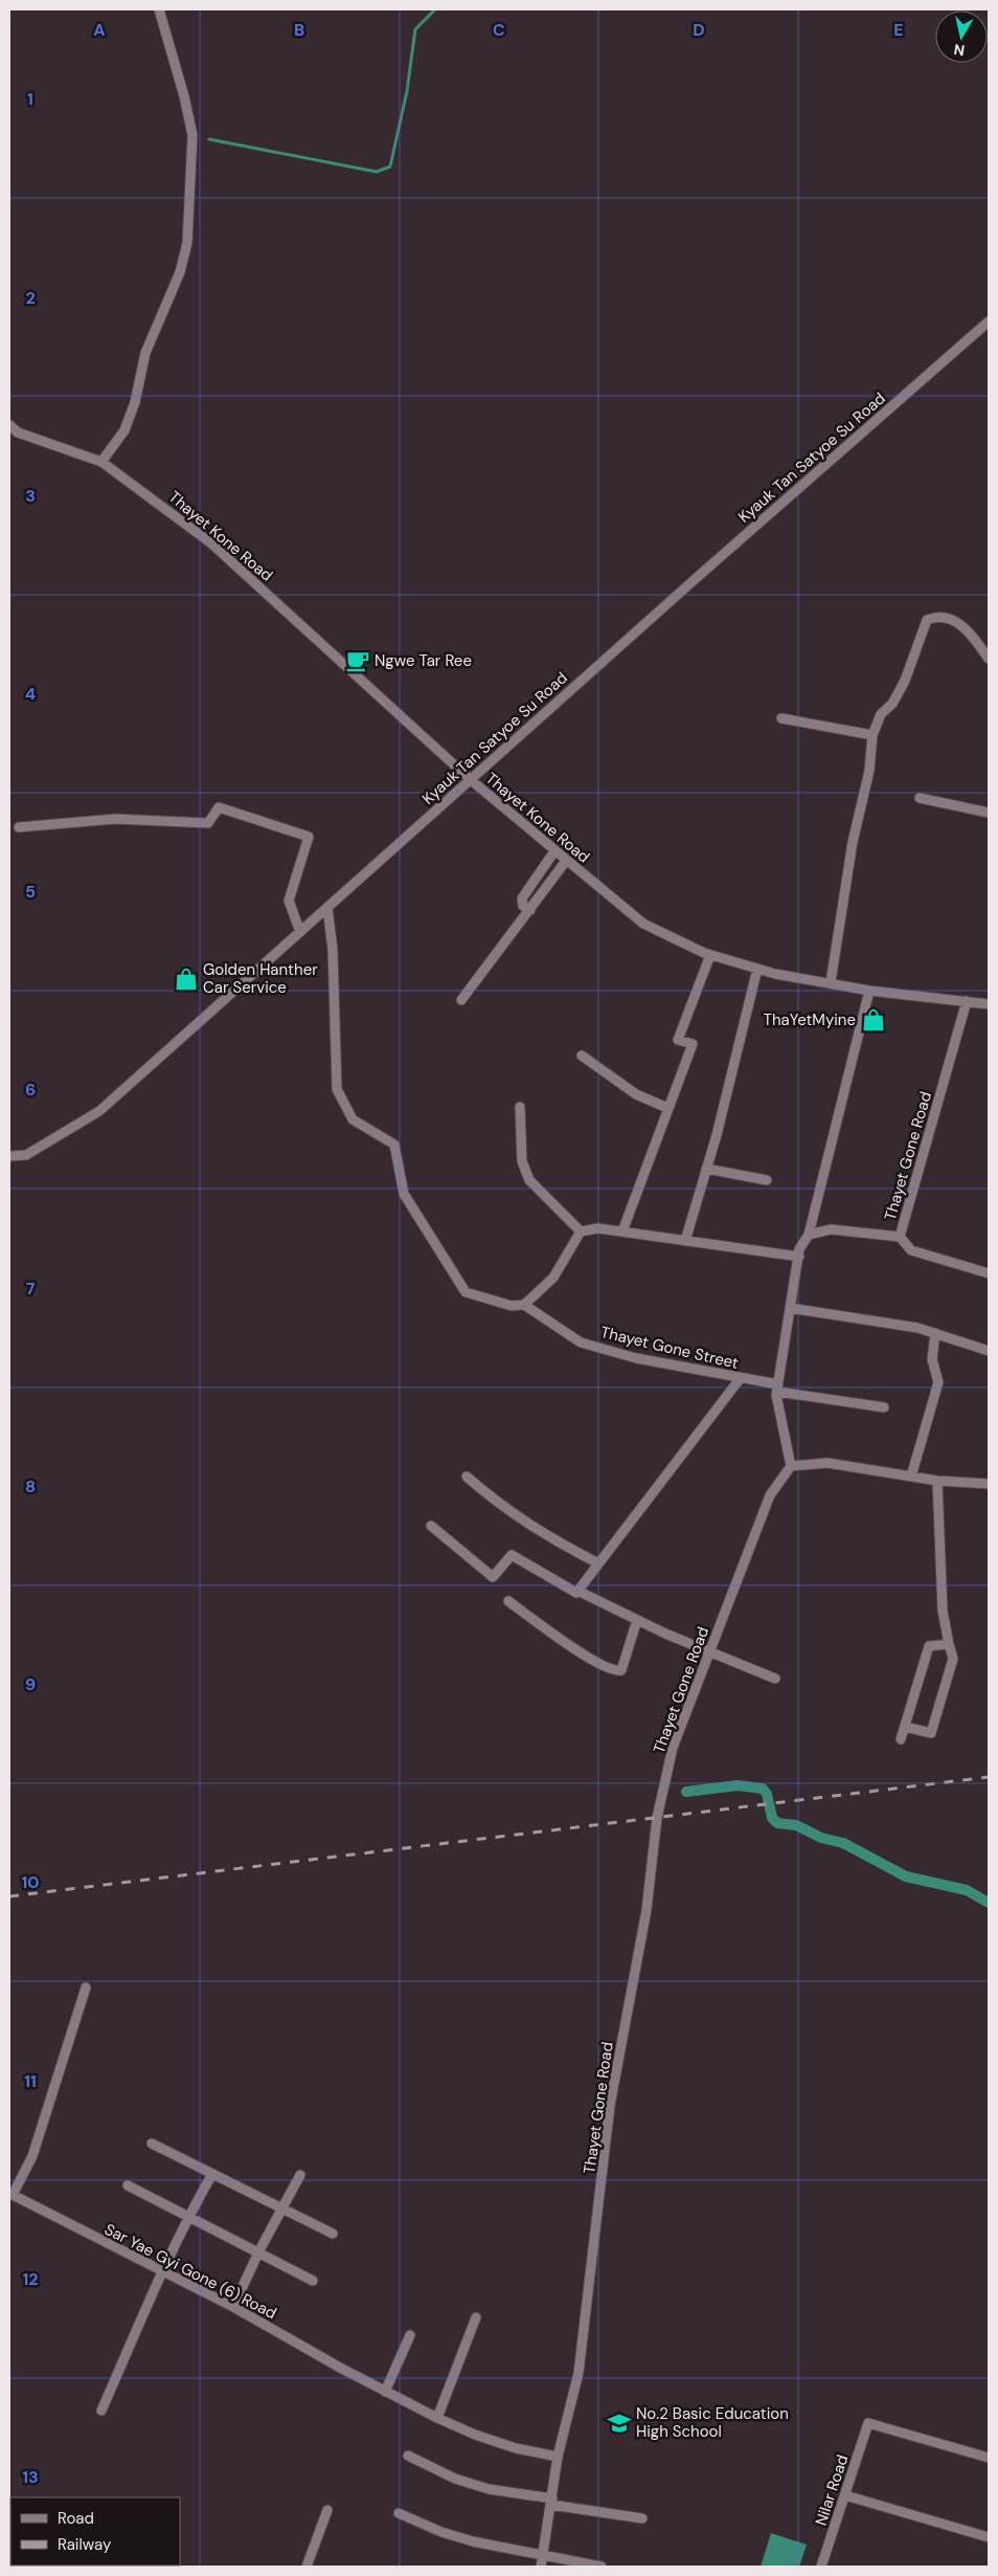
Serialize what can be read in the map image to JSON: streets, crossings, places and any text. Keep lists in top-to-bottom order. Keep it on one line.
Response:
{"streets":{"street":["Kyauk Tan Satyoe Su Road","Thayet Kone Road","Thayet Gone Road","Thayet Gone Street","Sar Yae Gyi Gone (6) Road","Nilar Road"]},"crossings":[["Kyauk Tan Satyoe Su Road","Thayet Kone Road"],["Kyauk Tan Satyoe Su Road","Thayet Gone Street"],["Thayet Kone Road","Thayet Gone Road"],["Thayet Gone Road","Sar Yae Gyi Gone (6) Road"]],"places":{"cafe":["Ngwe Tar Ree"],"shop":["Golden Hanther Car Service","ThaYetMyine"],"school or university":["No.2 Basic Education High School"]},"legend":["Road","Railway"],"north":"bottom","grid":{"columns":["A","B","C","D","E"],"rows":["1","2","3","4","5","6","7","8","9","10","11","12","13"]}}
